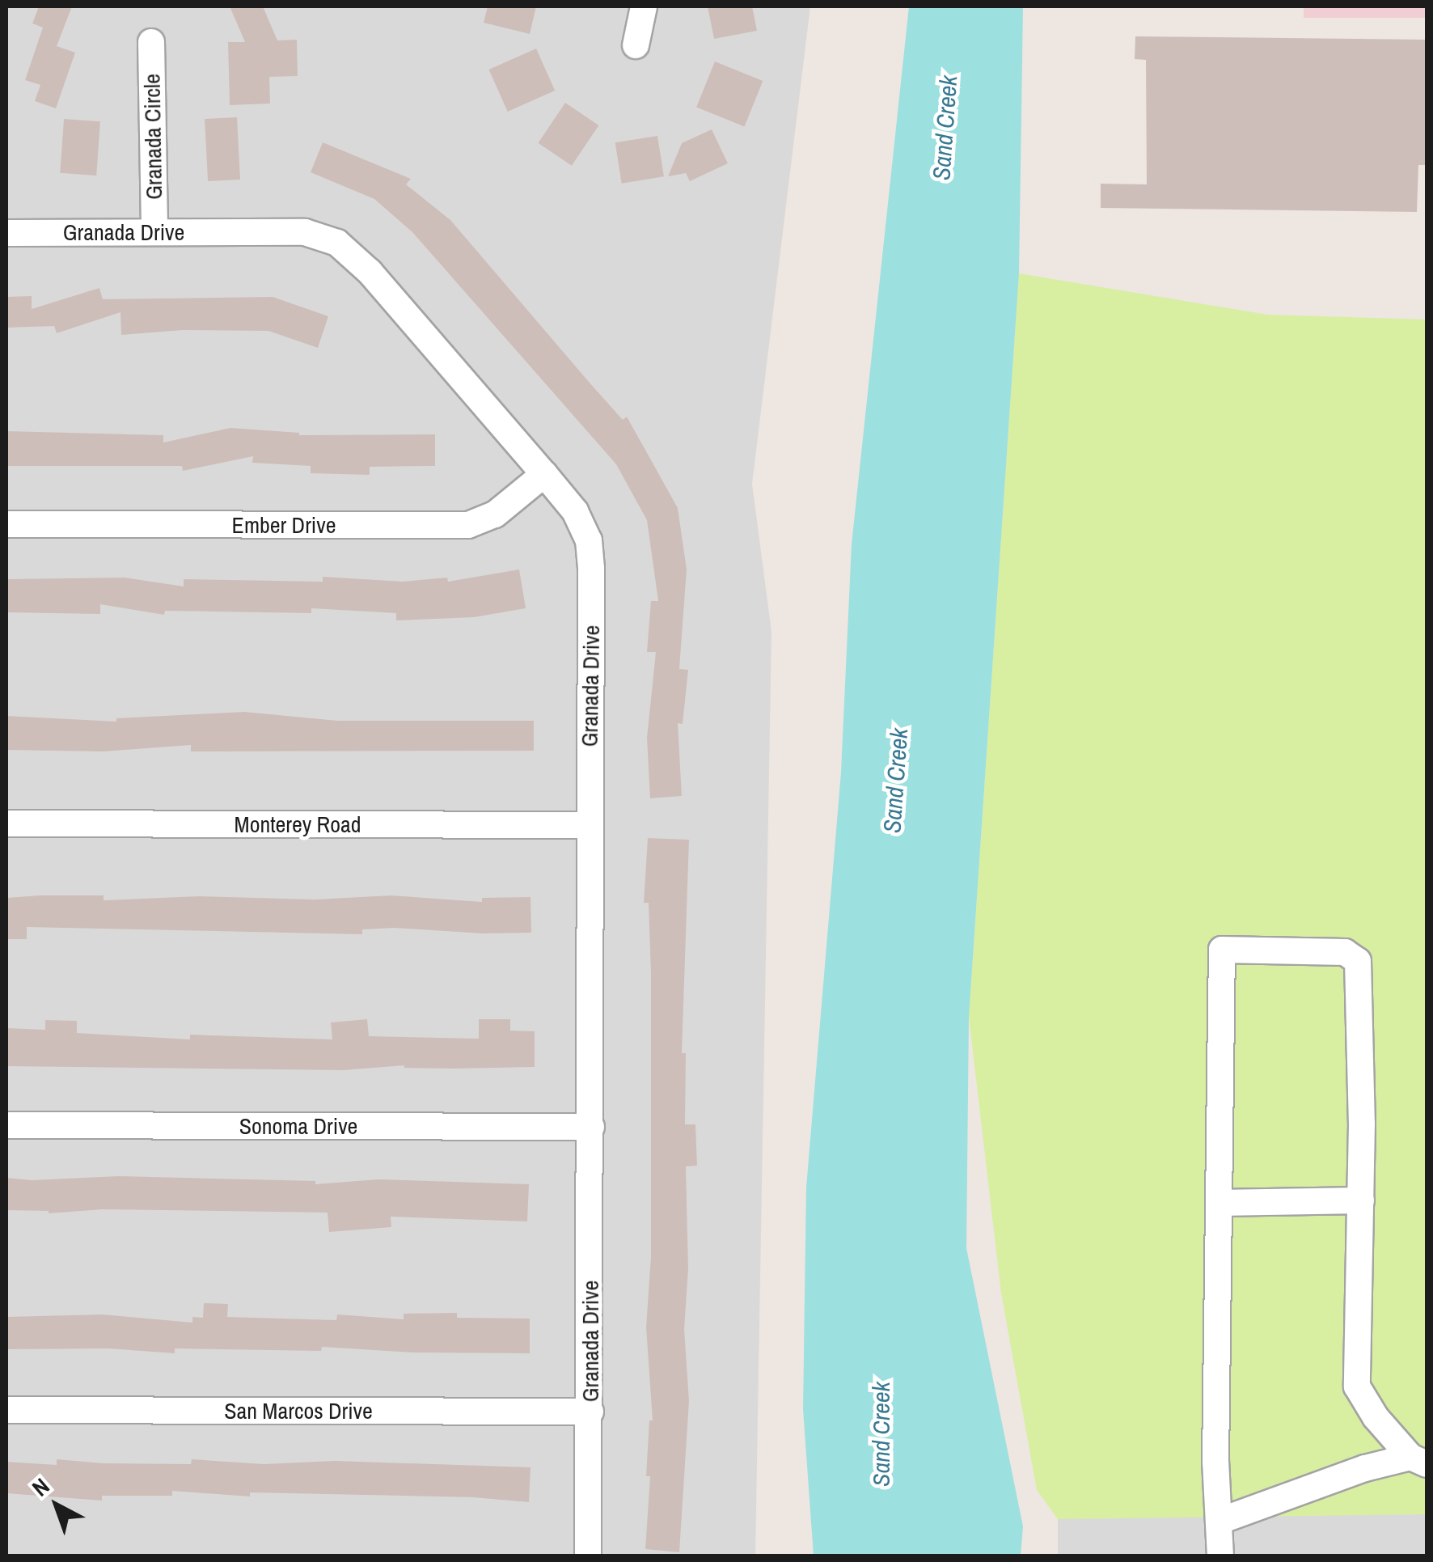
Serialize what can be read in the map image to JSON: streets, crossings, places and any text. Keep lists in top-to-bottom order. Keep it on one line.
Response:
{"streets":{"street":["Granada Circle","Granada Drive","Ember Drive","Monterey Road","Sonoma Drive","San Marcos Drive"]},"crossings":[["Granada Circle","Granada Drive"],["Granada Drive","Ember Drive"],["Granada Drive","Monterey Road"],["Granada Drive","Sonoma Drive"],["Granada Drive","San Marcos Drive"]],"water":["Sand Creek"],"north":"top left"}
